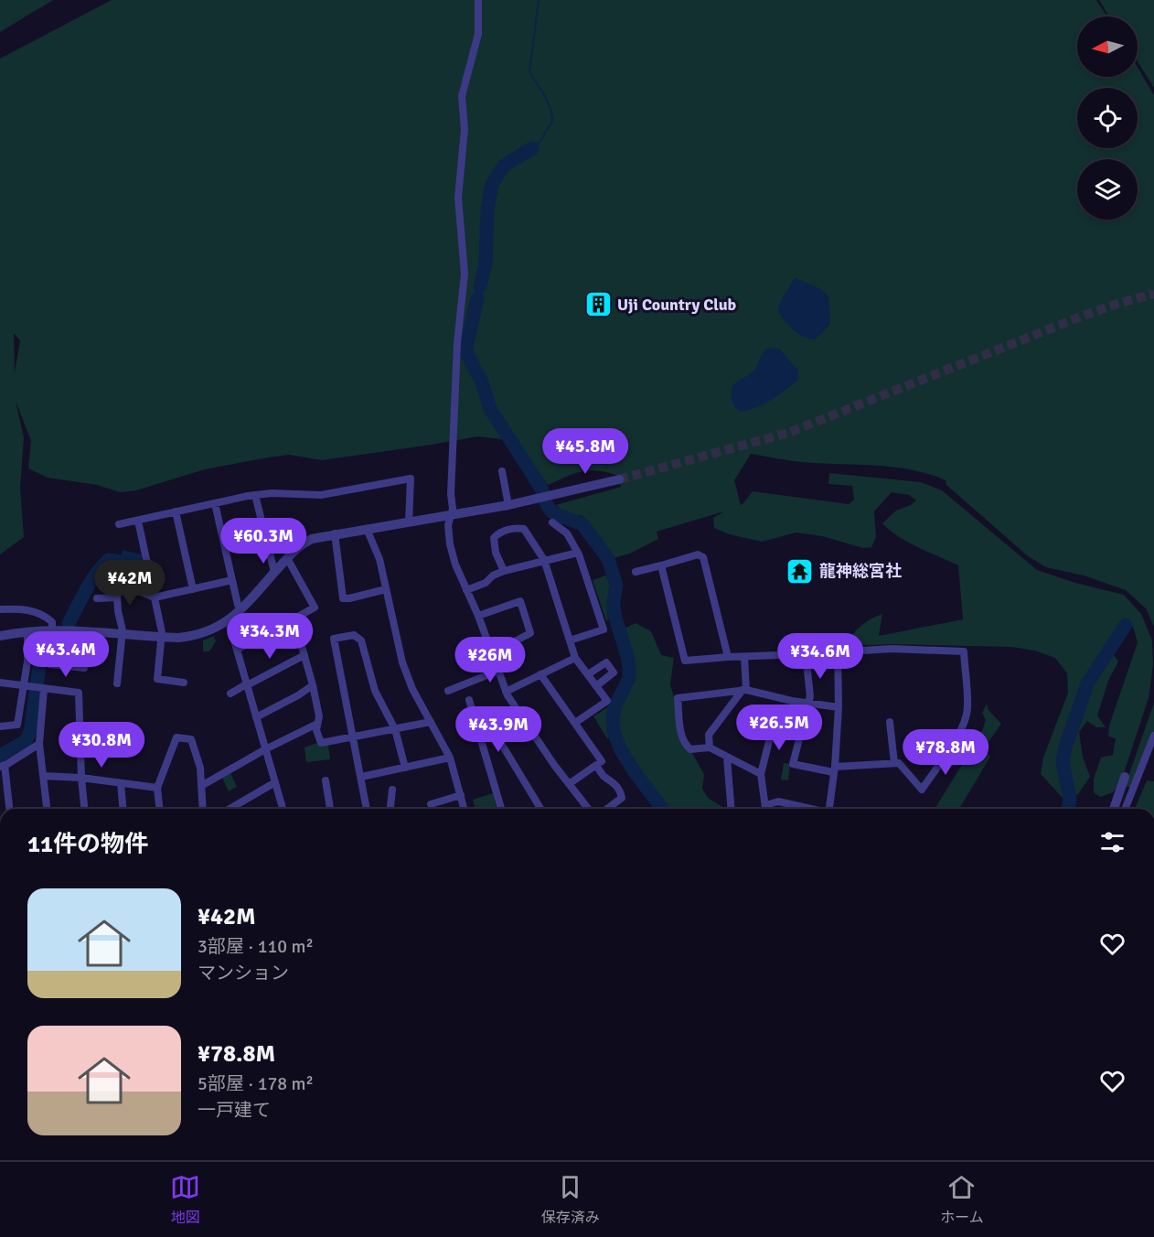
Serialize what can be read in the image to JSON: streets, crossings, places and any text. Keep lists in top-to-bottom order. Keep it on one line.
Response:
{"places":{"building":["Uji Country Club"],"temple":["龍神総宮社"]},"north":"left","page":{"price":["¥45.8M","¥60.3M","¥42M","¥34.3M","¥43.4M","¥34.6M","¥26M","¥26.5M","¥43.9M","¥30.8M","¥78.8M"],"heading":"11件の物件","list":[{"name":"¥42M","note":"3部屋 · 110 m² · マンション"},{"name":"¥78.8M","note":"5部屋 · 178 m² · 一戸建て"}],"tabs":["地図","保存済み","ホーム"]}}
